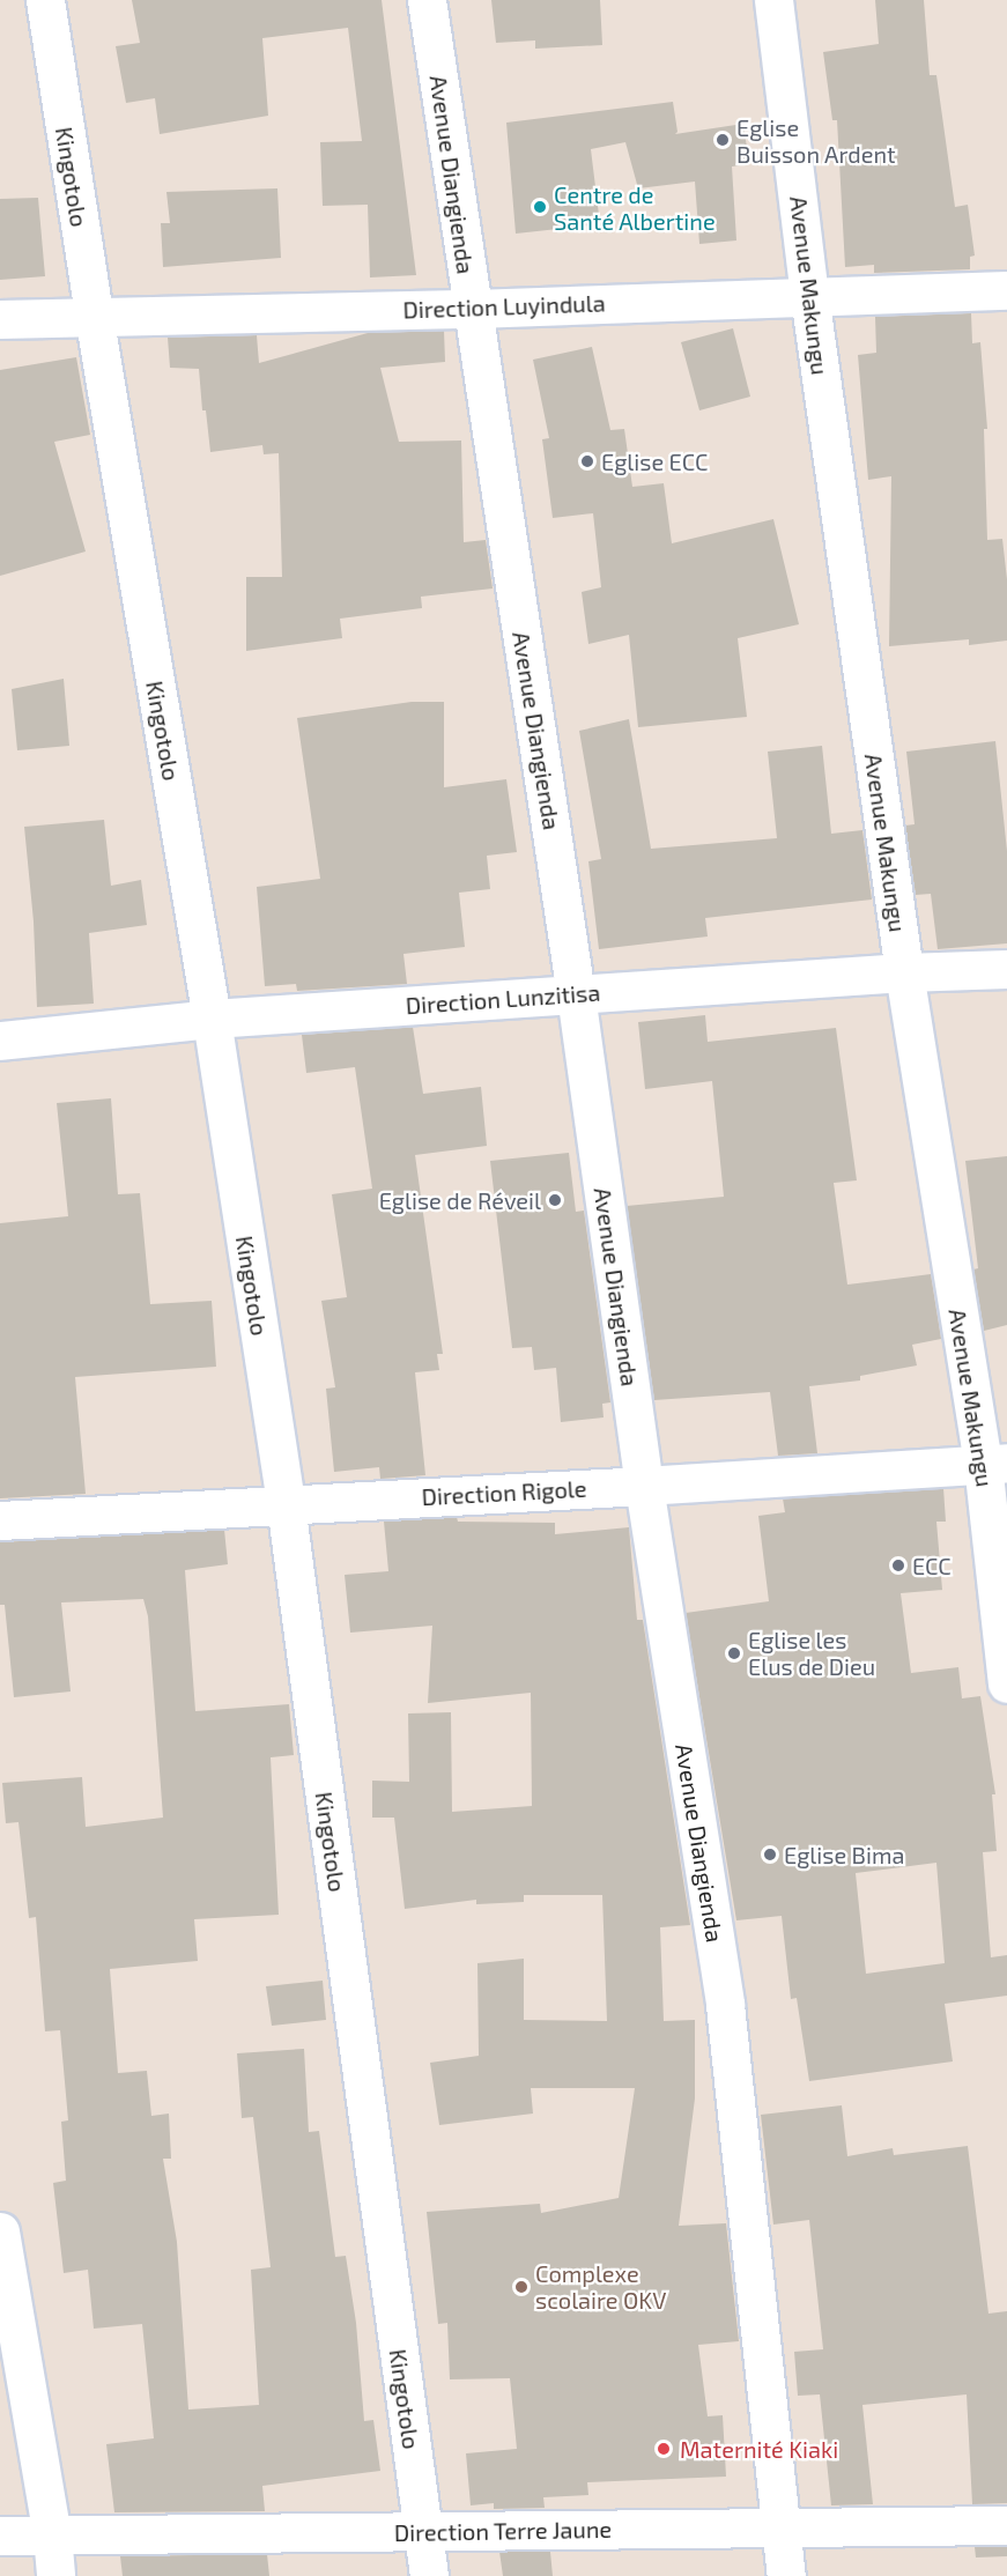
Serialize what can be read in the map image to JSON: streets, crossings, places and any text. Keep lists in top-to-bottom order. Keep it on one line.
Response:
{"streets":{"street":["Avenue Diangienda","Kingotolo","Avenue Makungu","Direction Luyindula","Direction Lunzitisa","Direction Rigole","Direction Terre Jaune"]},"crossings":[["Avenue Diangienda","Direction Luyindula"],["Avenue Diangienda","Direction Lunzitisa"],["Avenue Diangienda","Direction Rigole"],["Avenue Diangienda","Direction Terre Jaune"],["Kingotolo","Direction Luyindula"],["Kingotolo","Direction Lunzitisa"],["Kingotolo","Direction Rigole"],["Kingotolo","Direction Terre Jaune"],["Avenue Makungu","Direction Luyindula"],["Avenue Makungu","Direction Lunzitisa"],["Avenue Makungu","Direction Rigole"]],"places":["Eglise Buisson Ardent","Centre de Santé Albertine","Eglise ECC","Eglise de Réveil","ECC","Eglise les Elus de Dieu","Eglise Bima","Complexe scolaire OKV","Maternité Kiaki"]}
